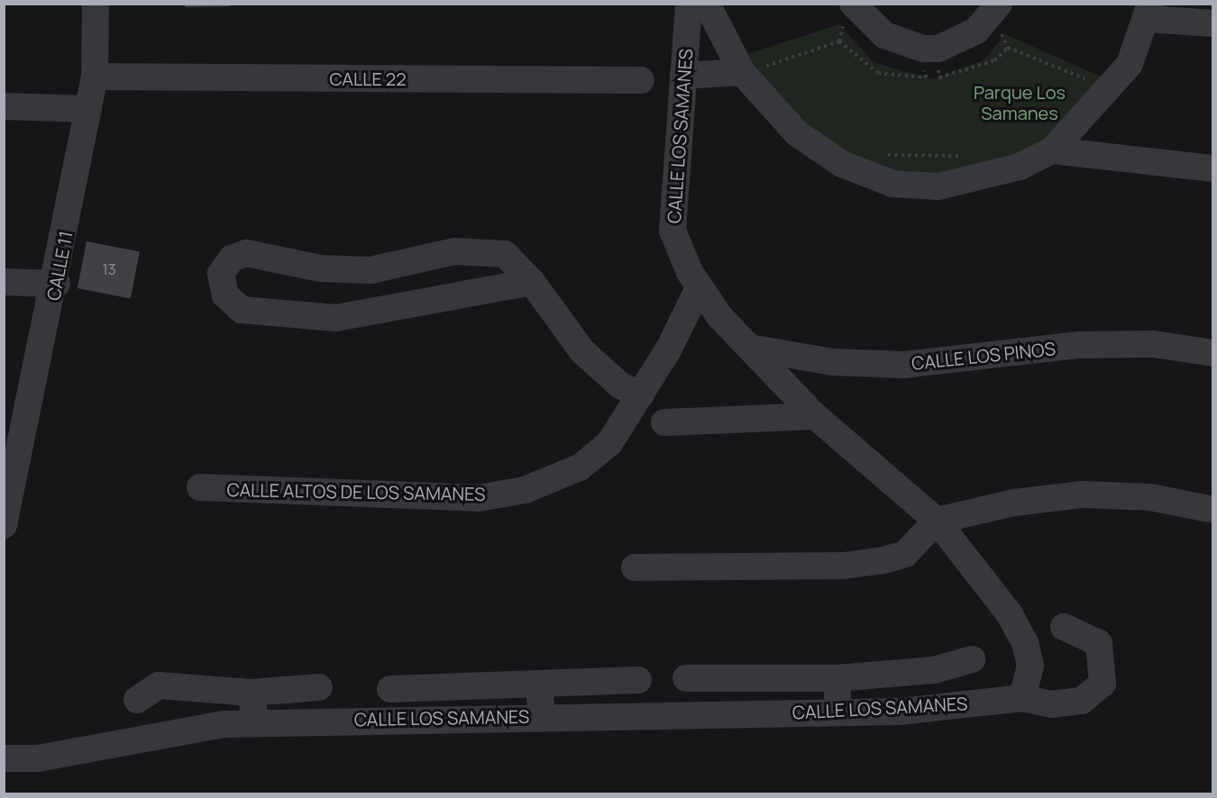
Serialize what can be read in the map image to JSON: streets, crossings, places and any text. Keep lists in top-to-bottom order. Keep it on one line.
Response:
{"streets":{"street":["CALLE 22","CALLE LOS SAMANES","CALLE 11","CALLE LOS PINOS","CALLE ALTOS DE LOS SAMANES"]},"crossings":[["CALLE 22","CALLE 11"],["CALLE LOS SAMANES","CALLE LOS PINOS"],["CALLE LOS SAMANES","CALLE ALTOS DE LOS SAMANES"]],"parks":["Parque Los Samanes"],"house_numbers":["13"]}
